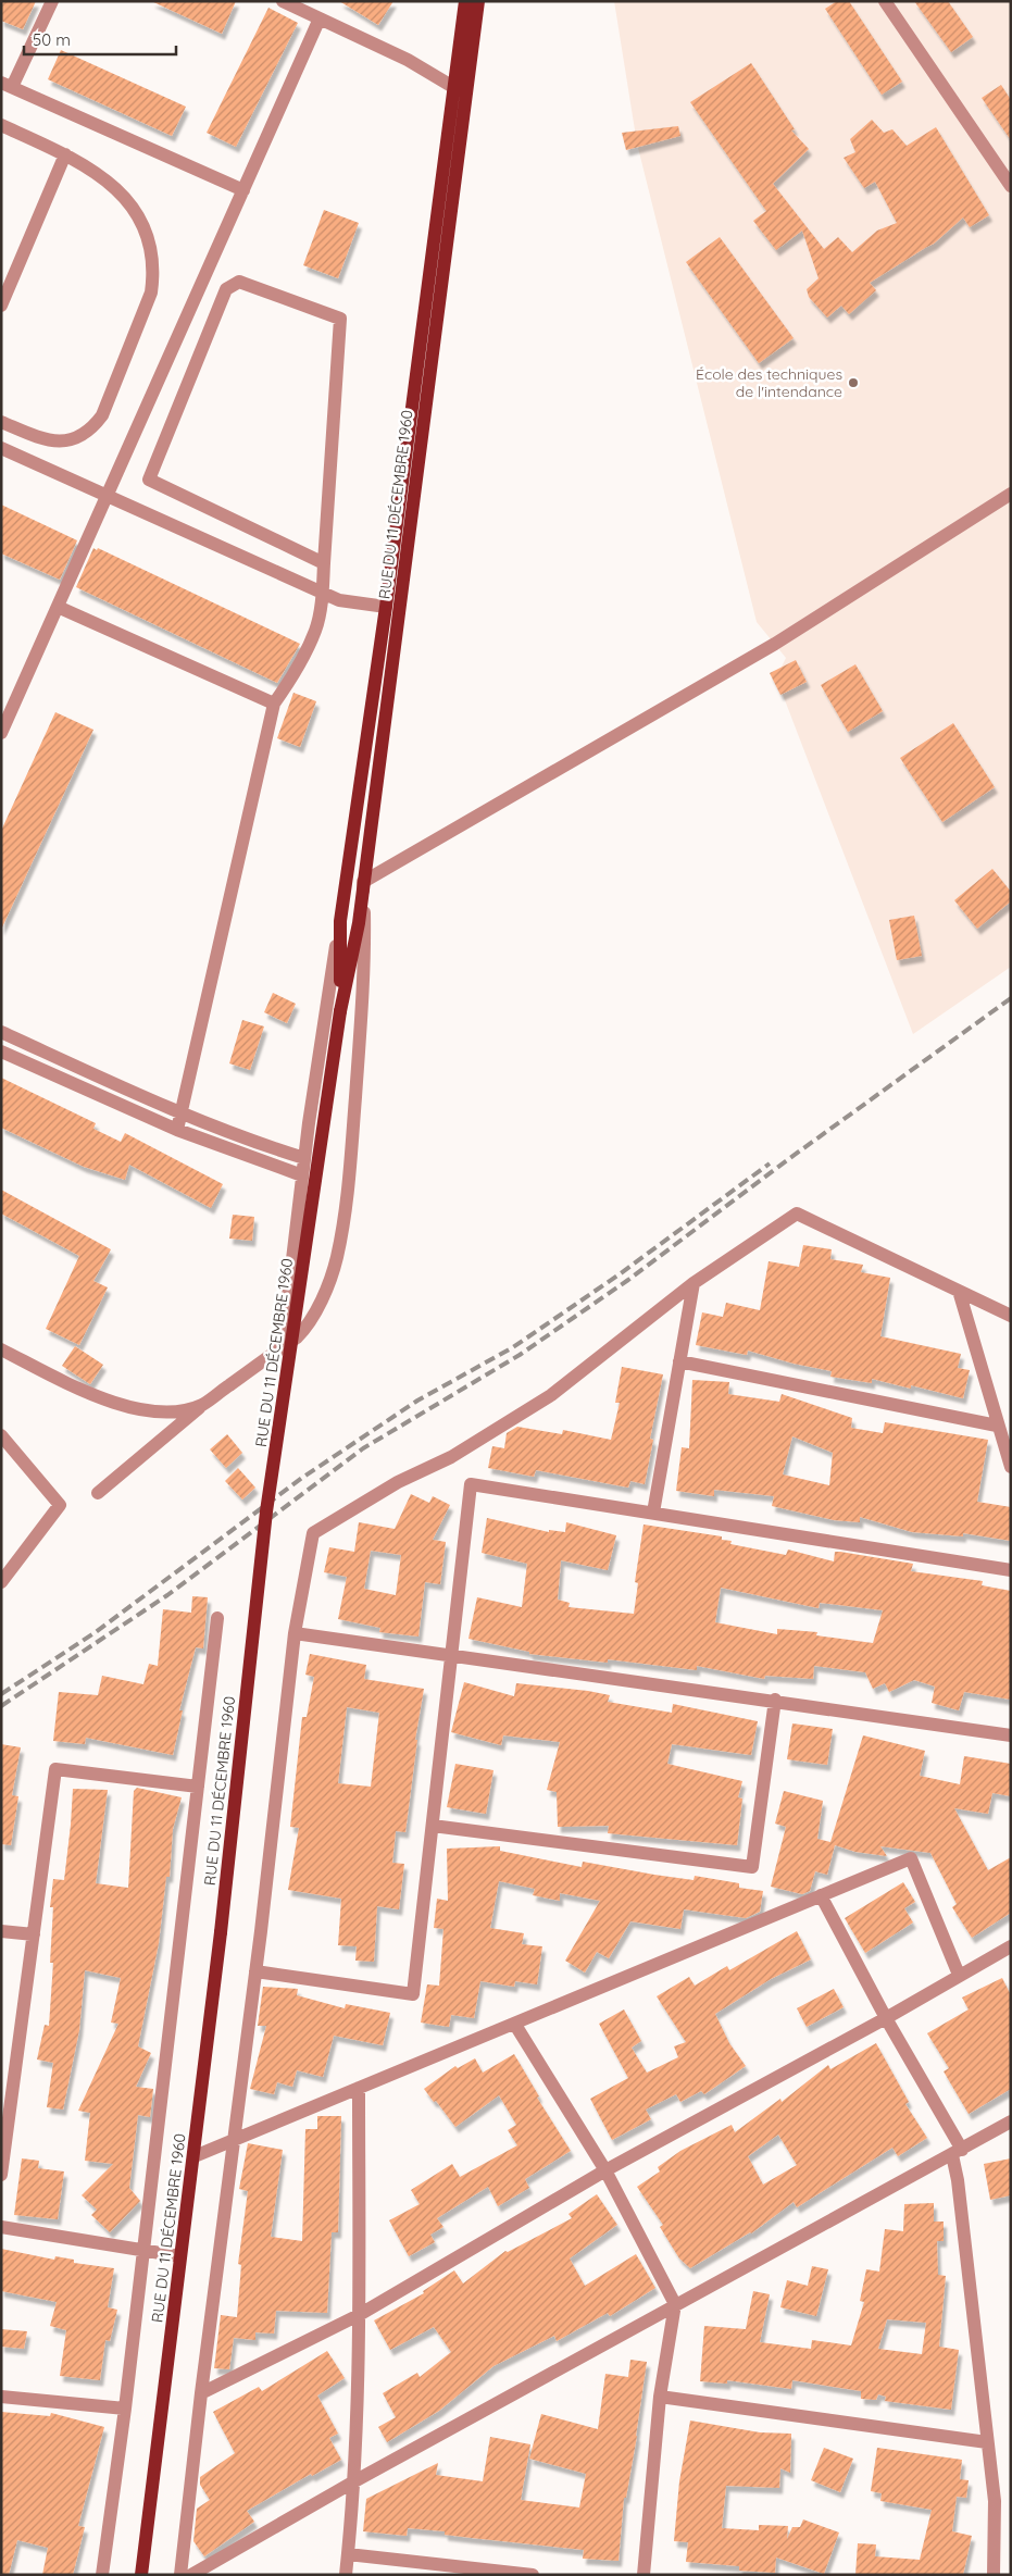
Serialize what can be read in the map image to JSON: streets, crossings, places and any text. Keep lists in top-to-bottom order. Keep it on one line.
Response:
{"streets":{"main road":["RUE DU 11 DÉCEMBRE 1960"]},"places":["École des techniques de l'intendance"],"scale_bar":"50 m"}
